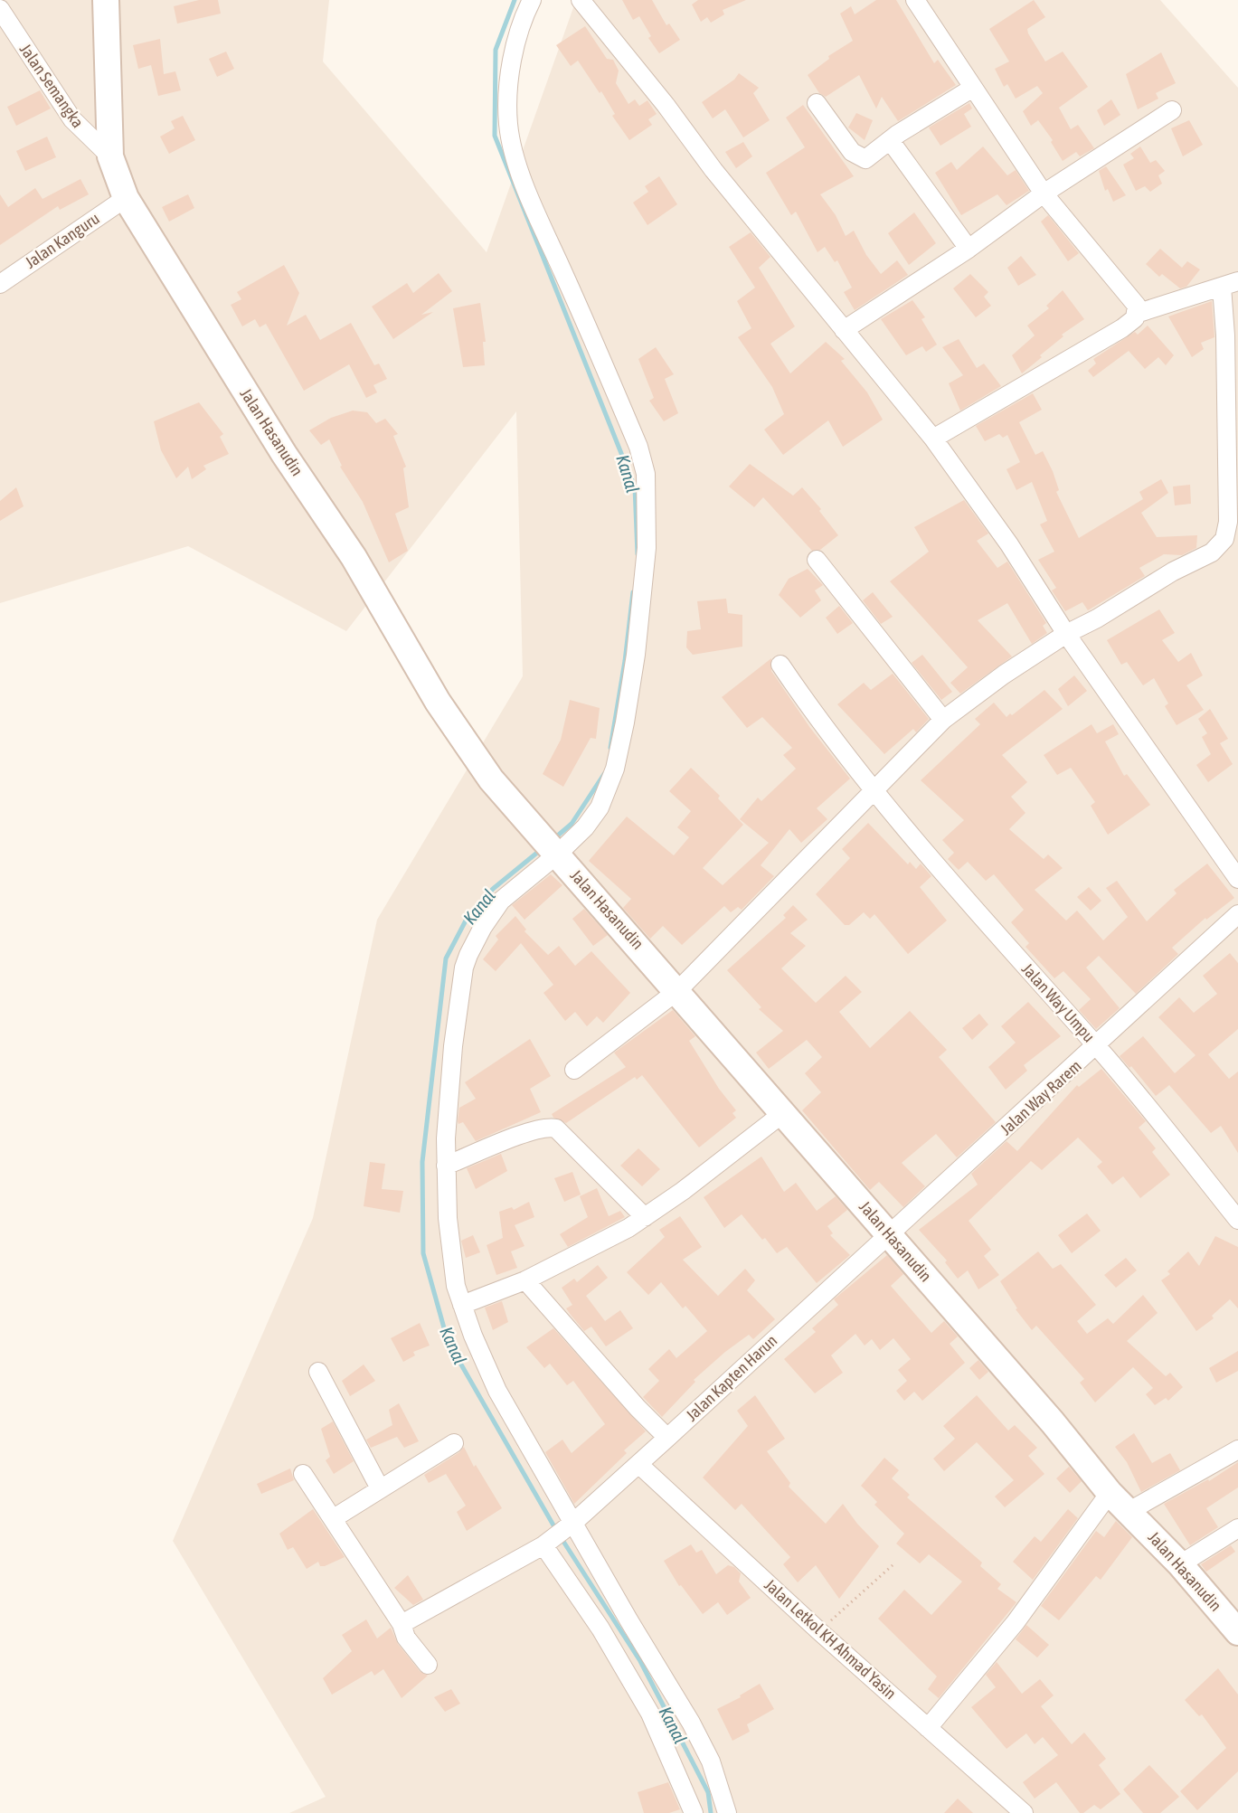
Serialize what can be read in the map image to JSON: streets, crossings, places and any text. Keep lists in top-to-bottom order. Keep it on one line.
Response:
{"streets":{"main road":["Jalan Hasanudin"],"street":["Jalan Semangka","Jalan Kanguru","Jalan Way Umpu","Jalan Way Rarem","Jalan Kapten Harun","Jalan Letkol KH Ahmad Yasin"]},"crossings":[["Jalan Semangka","Jalan Hasanudin"],["Jalan Kanguru","Jalan Hasanudin"],["Jalan Hasanudin","Jalan Way Rarem"],["Jalan Hasanudin","Jalan Kapten Harun"],["Jalan Way Umpu","Jalan Way Rarem"],["Jalan Way Rarem","Jalan Kapten Harun"],["Jalan Kapten Harun","Jalan Letkol KH Ahmad Yasin"]],"water":["Kanal"]}
